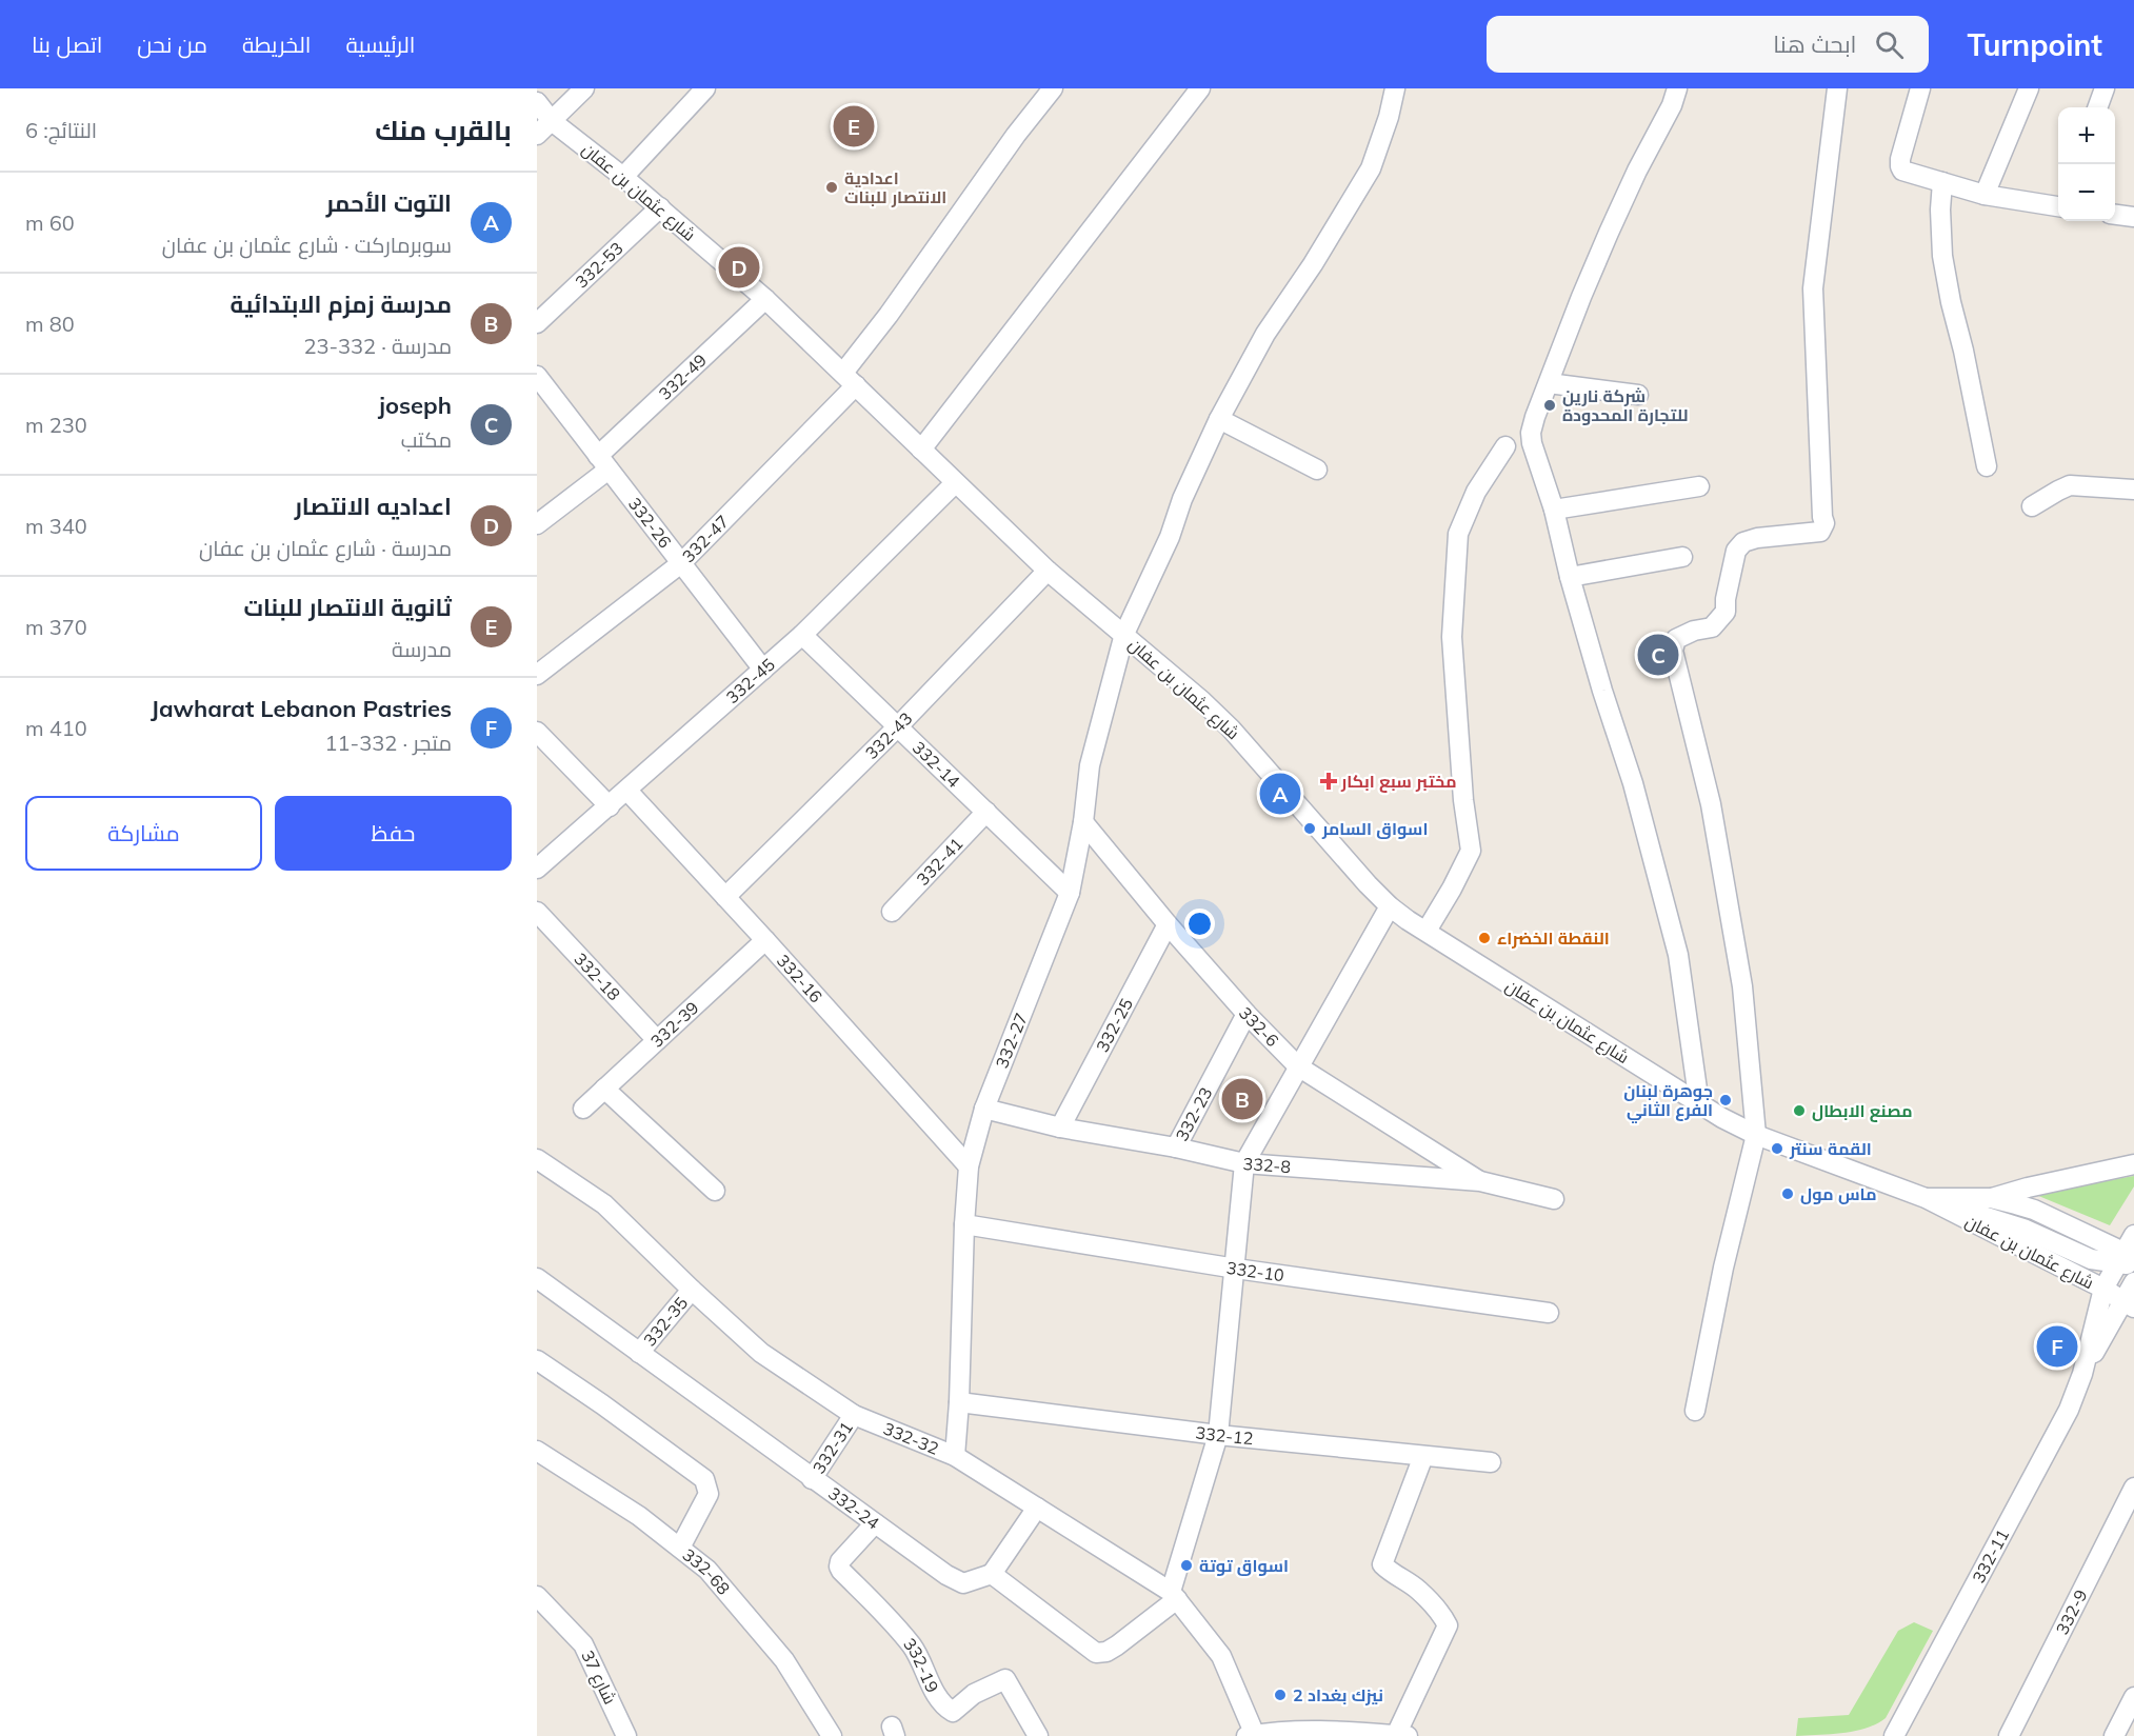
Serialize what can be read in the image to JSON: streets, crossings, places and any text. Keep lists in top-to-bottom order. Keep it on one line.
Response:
{"streets":{"street":["شارع عثمان بن عفان","332-53","332-49","332-26","332-47","332-45","332-43","332-14","332-41","332-18","332-16","332-39","332-25","332-6","332-27","332-23","332-8","332-10","332-35","332-12","332-32","332-31","332-24","332-11","332-68","332-9","332-19","شارع 37"]},"crossings":[["شارع عثمان بن عفان","332-53"],["شارع عثمان بن عفان","332-49"],["شارع عثمان بن عفان","332-47"],["شارع عثمان بن عفان","332-45"],["شارع عثمان بن عفان","332-43"],["شارع عثمان بن عفان","332-27"],["شارع عثمان بن عفان","332-11"],["332-49","332-26"],["332-26","332-47"],["332-26","332-45"],["332-45","332-14"],["332-45","332-16"],["332-43","332-14"],["332-43","332-16"],["332-14","332-41"],["332-14","332-27"],["332-18","332-39"],["332-16","332-39"],["332-16","332-27"],["332-25","332-6"],["332-25","332-8"],["332-6","332-27"],["332-6","332-23"],["332-6","332-8"],["332-27","332-8"],["332-27","332-10"],["332-27","332-12"],["332-27","332-32"],["332-23","332-8"],["332-35","332-32"],["332-35","332-24"],["332-32","332-31"],["332-31","332-24"],["332-24","332-19"]],"places":{"other":["اعدادية الانتصار للبنات","شركة نارين للتجارة المحدودة","اسواق السامر","النقطة الخضراء","جوهرة لبنان الفرع الثاني","مصنع الابطال","القمة سنتر","ماس مول","اسواق توتة","نيزك بغداد 2"],"health":["مختبر سبع ابكار"]},"page":{"header":"Turnpoint","search":"ابحث هنا","nav":["الرئيسية","الخريطة","من نحن","اتصل بنا"],"heading":["بالقرب منك","النتائج: 6"],"pins":["E","D","C","A","B","F"],"map_buttons":["+","−"],"list":[{"mark":"A","name":"التوت الأحمر","note":"سوبرماركت · شارع عثمان بن عفان","value":"60 m"},{"mark":"B","name":"مدرسة زمزم الابتدائية","note":"مدرسة · 332-23","value":"80 m"},{"mark":"C","name":"joseph","note":"مكتب","value":"230 m"},{"mark":"D","name":"اعداديه الانتصار","note":"مدرسة · شارع عثمان بن عفان","value":"340 m"},{"mark":"E","name":"ثانوية الانتصار للبنات","note":"مدرسة","value":"370 m"},{"mark":"F","name":"Jawharat Lebanon Pastries","note":"متجر · 332-11","value":"410 m"}],"buttons":["حفظ","مشاركة"]}}
